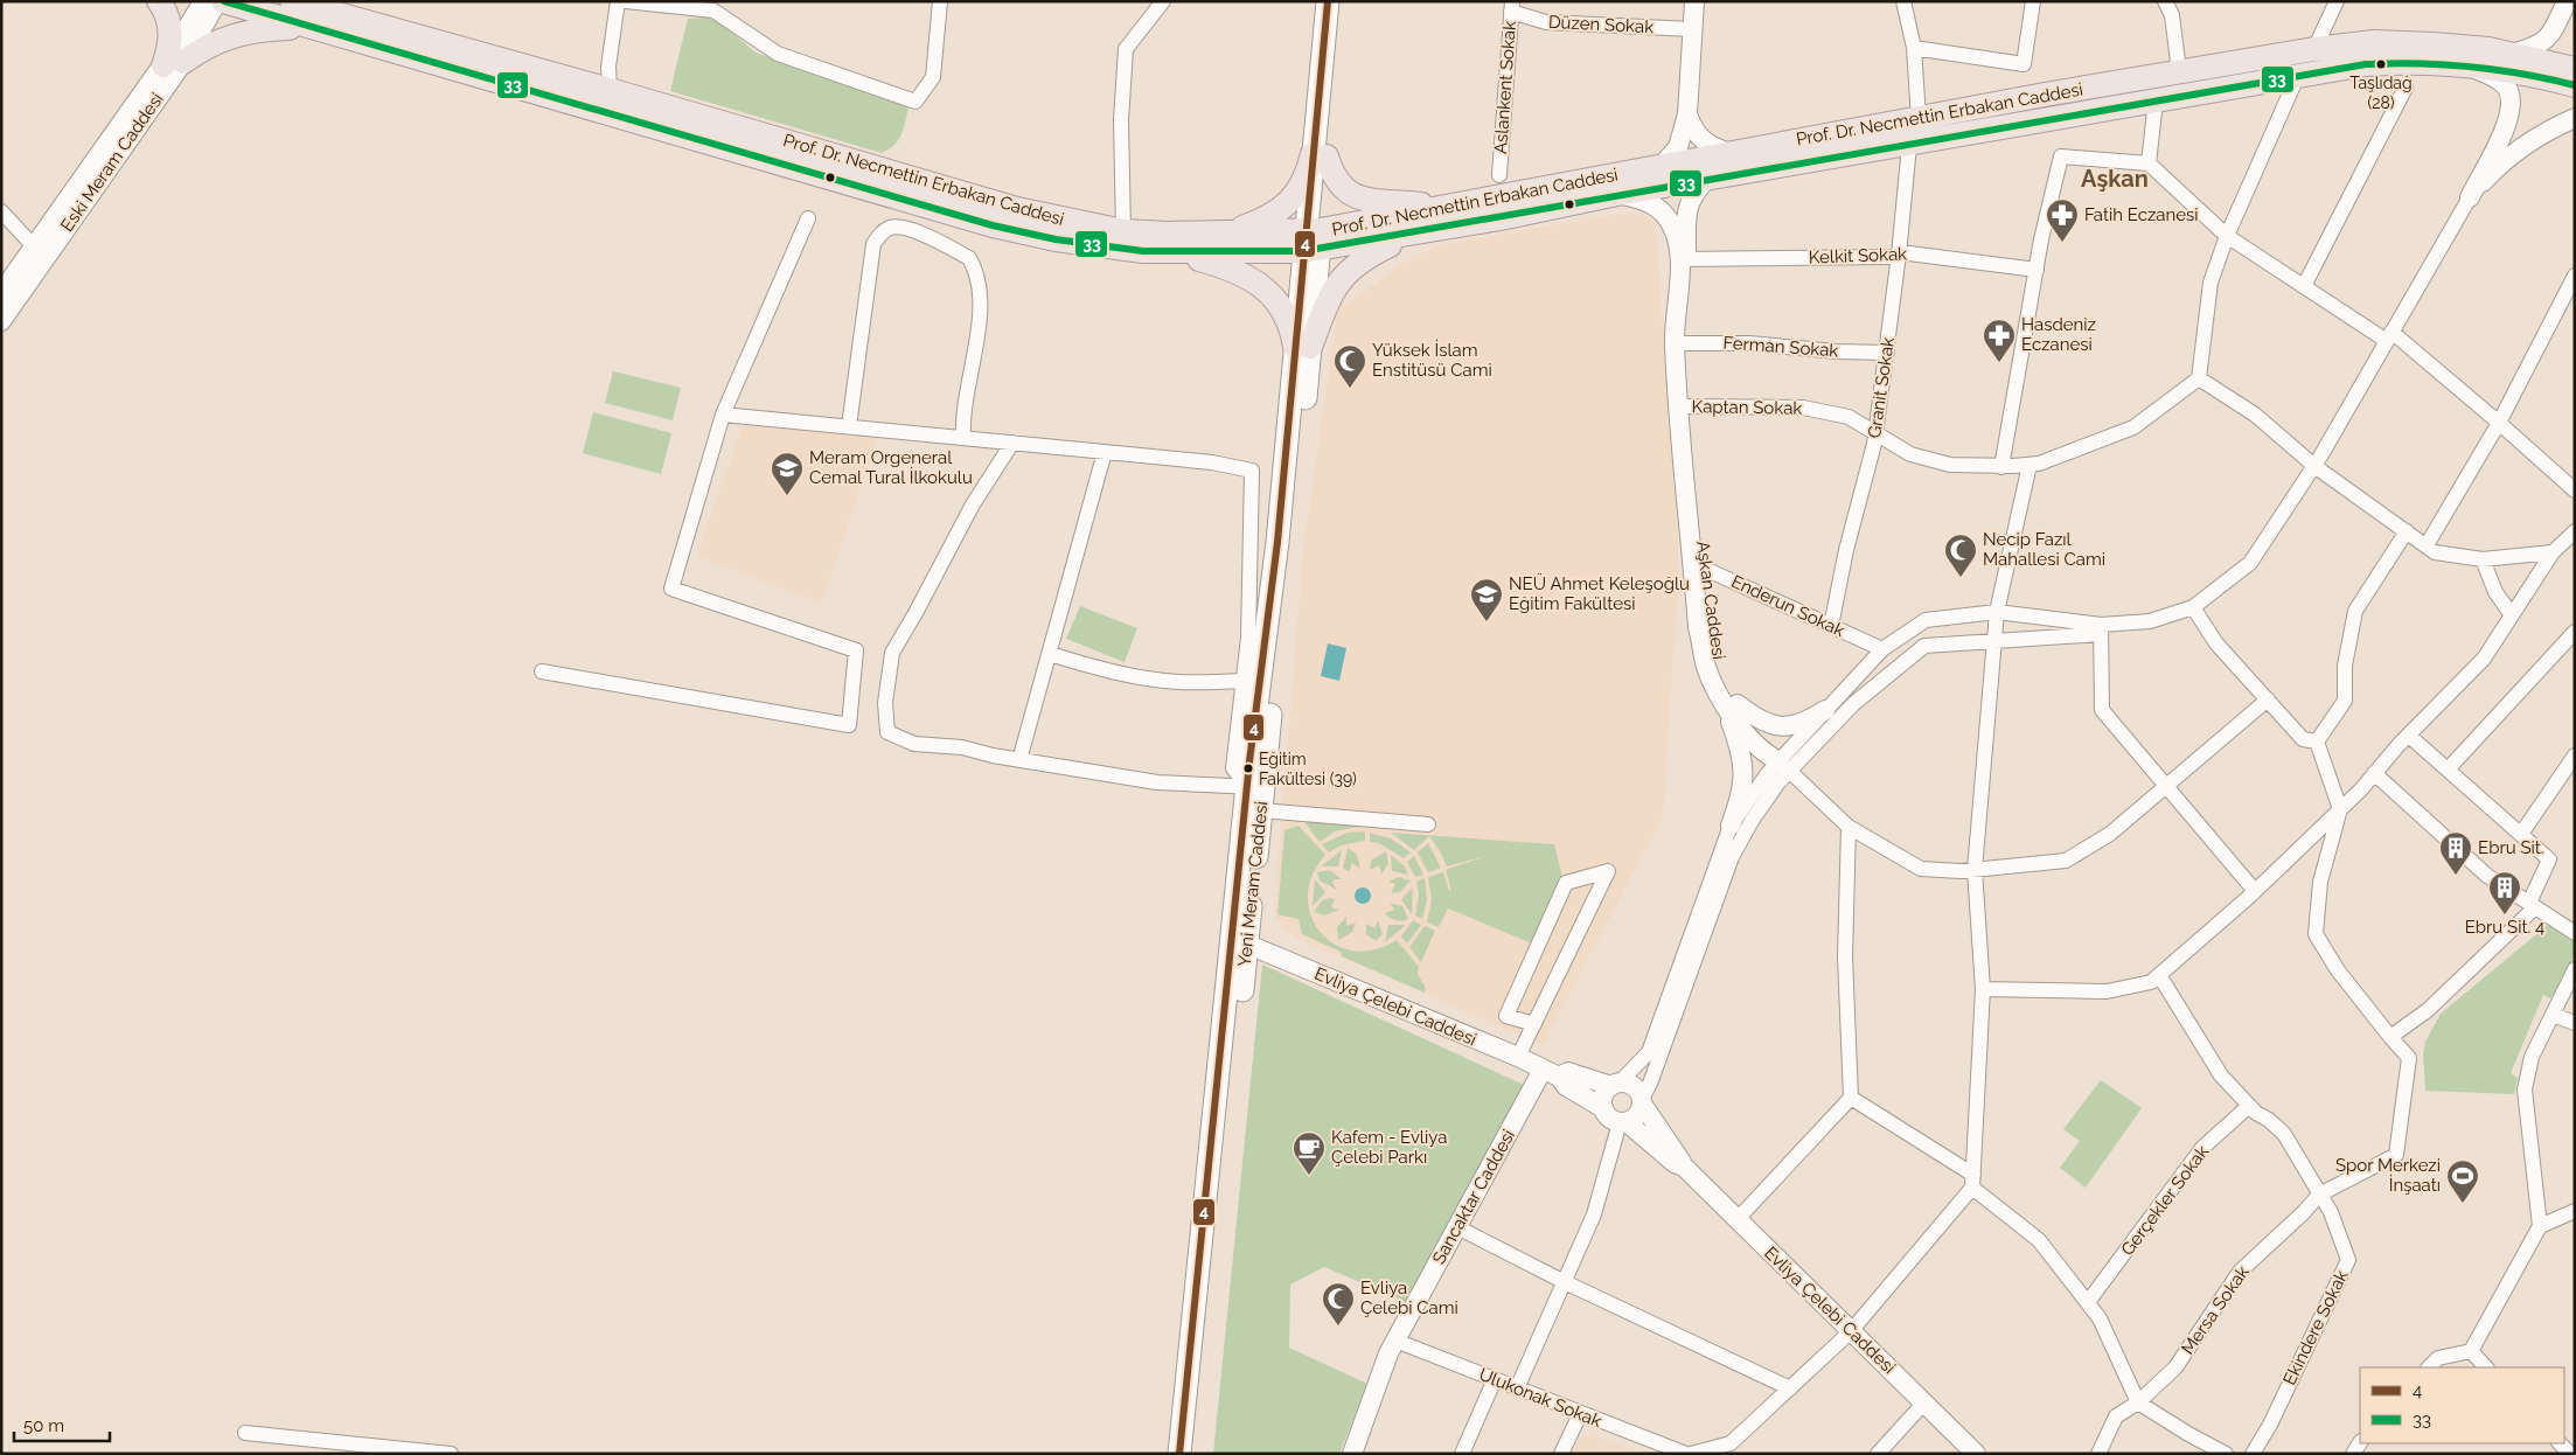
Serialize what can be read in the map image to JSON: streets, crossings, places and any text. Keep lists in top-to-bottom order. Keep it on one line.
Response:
{"streets":{"main road":["Prof. Dr. Necmettin Erbakan Caddesi","Yeni Meram Caddesi"],"street":["Düzen Sokak","Aslankent Sokak","Eski Meram Caddesi","Kelkit Sokak","Ferman Sokak","Granit Sokak","Kaptan Sokak","Aşkan Caddesi","Enderun Sokak","Evliya Çelebi Caddesi","Sancaktar Caddesi","Gerçekler Sokak","Mersa Sokak","Ekindere Sokak","Ulukonak Sokak"]},"crossings":[["Düzen Sokak","Aslankent Sokak"],["Prof. Dr. Necmettin Erbakan Caddesi","Granit Sokak"],["Prof. Dr. Necmettin Erbakan Caddesi","Aşkan Caddesi"],["Prof. Dr. Necmettin Erbakan Caddesi","Yeni Meram Caddesi"],["Kelkit Sokak","Granit Sokak"],["Kelkit Sokak","Aşkan Caddesi"],["Ferman Sokak","Granit Sokak"],["Ferman Sokak","Aşkan Caddesi"],["Granit Sokak","Kaptan Sokak"],["Granit Sokak","Enderun Sokak"],["Kaptan Sokak","Aşkan Caddesi"],["Aşkan Caddesi","Enderun Sokak"],["Yeni Meram Caddesi","Evliya Çelebi Caddesi"],["Evliya Çelebi Caddesi","Sancaktar Caddesi"],["Sancaktar Caddesi","Ulukonak Sokak"],["Gerçekler Sokak","Ekindere Sokak"],["Mersa Sokak","Ekindere Sokak"]],"districts":["Aşkan"],"places":{"other":["Taşlıdağ (28)","Eğitim Fakültesi (39)"],"pharmacy":["Fatih Eczanesi","Hasdeniz Eczanesi"],"mosque":["Yüksek İslam Enstitüsü Cami","Necip Fazıl Mahallesi Cami","Evliya Çelebi Cami"],"school or university":["Meram Orgeneral Cemal Tural İlkokulu","NEÜ Ahmet Keleşoğlu Eğitim Fakültesi"],"building":["Ebru Sit.","Ebru Sit. 4"],"cafe":["Kafem - Evliya Çelebi Parkı"],"sports":["Spor Merkezi İnşaatı"]},"lines":["transit line 4","transit line 33"],"legend":["4","33"],"scale_bar":"50 m"}
